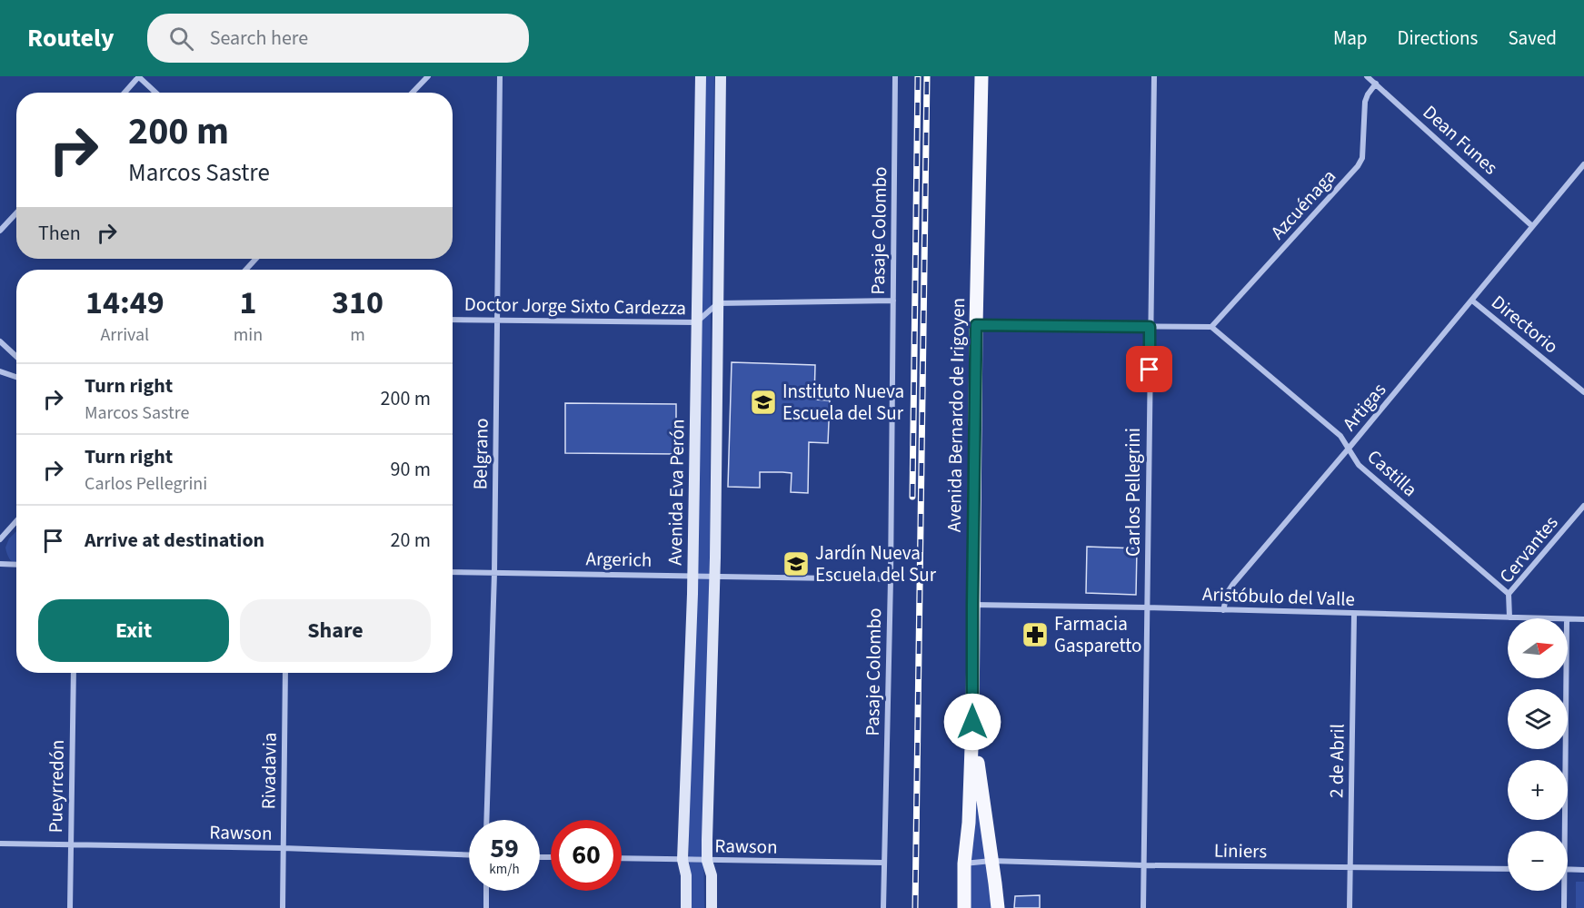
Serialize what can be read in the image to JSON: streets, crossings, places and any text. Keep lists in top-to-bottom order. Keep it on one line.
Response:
{"streets":{"main road":["Avenida Bernardo de Irigoyen"],"street":["Dean Funes","Azcuénaga","Pasaje Colombo","Doctor Jorge Sixto Cardezza","Directorio","Artigas","Belgrano","Castilla","Avenida Eva Perón","Carlos Pellegrini","Cervantes","Argerich","Aristóbulo del Valle","2 de Abril","Rivadavia","Pueyrredón","Rawson","Liniers"]},"crossings":[["Dean Funes","Azcuénaga"],["Dean Funes","Artigas"],["Azcuénaga","Castilla"],["Pasaje Colombo","Argerich"],["Pasaje Colombo","Rawson"],["Doctor Jorge Sixto Cardezza","Belgrano"],["Doctor Jorge Sixto Cardezza","Avenida Eva Perón"],["Directorio","Artigas"],["Artigas","Castilla"],["Artigas","Aristóbulo del Valle"],["Avenida Bernardo de Irigoyen","Aristóbulo del Valle"],["Belgrano","Argerich"],["Castilla","Cervantes"],["Avenida Eva Perón","Argerich"],["Avenida Eva Perón","Rawson"],["Carlos Pellegrini","Aristóbulo del Valle"],["Carlos Pellegrini","Liniers"],["Cervantes","Aristóbulo del Valle"],["Aristóbulo del Valle","2 de Abril"],["2 de Abril","Liniers"],["Rivadavia","Rawson"],["Pueyrredón","Rawson"]],"places":{"school or university":["Instituto Nueva Escuela del Sur","Jardín Nueva Escuela del Sur"],"pharmacy":["Farmacia Gasparetto"]},"north":"right","page":{"header":"Routely","search":"Search here","nav":["Map","Directions","Saved"],"turn":["200 m","Marcos Sastre"],"then":"Then","eta":["14:49","Arrival","1","min","310","m"],"list":[{"name":"Turn right","note":"Marcos Sastre","value":"200 m"},{"name":"Turn right","note":"Carlos Pellegrini","value":"90 m"},{"name":"Arrive at destination","value":"20 m"}],"buttons":["Exit","Share"],"map_buttons":["+","−"],"speed":"59 km/h","limit":"60"}}
